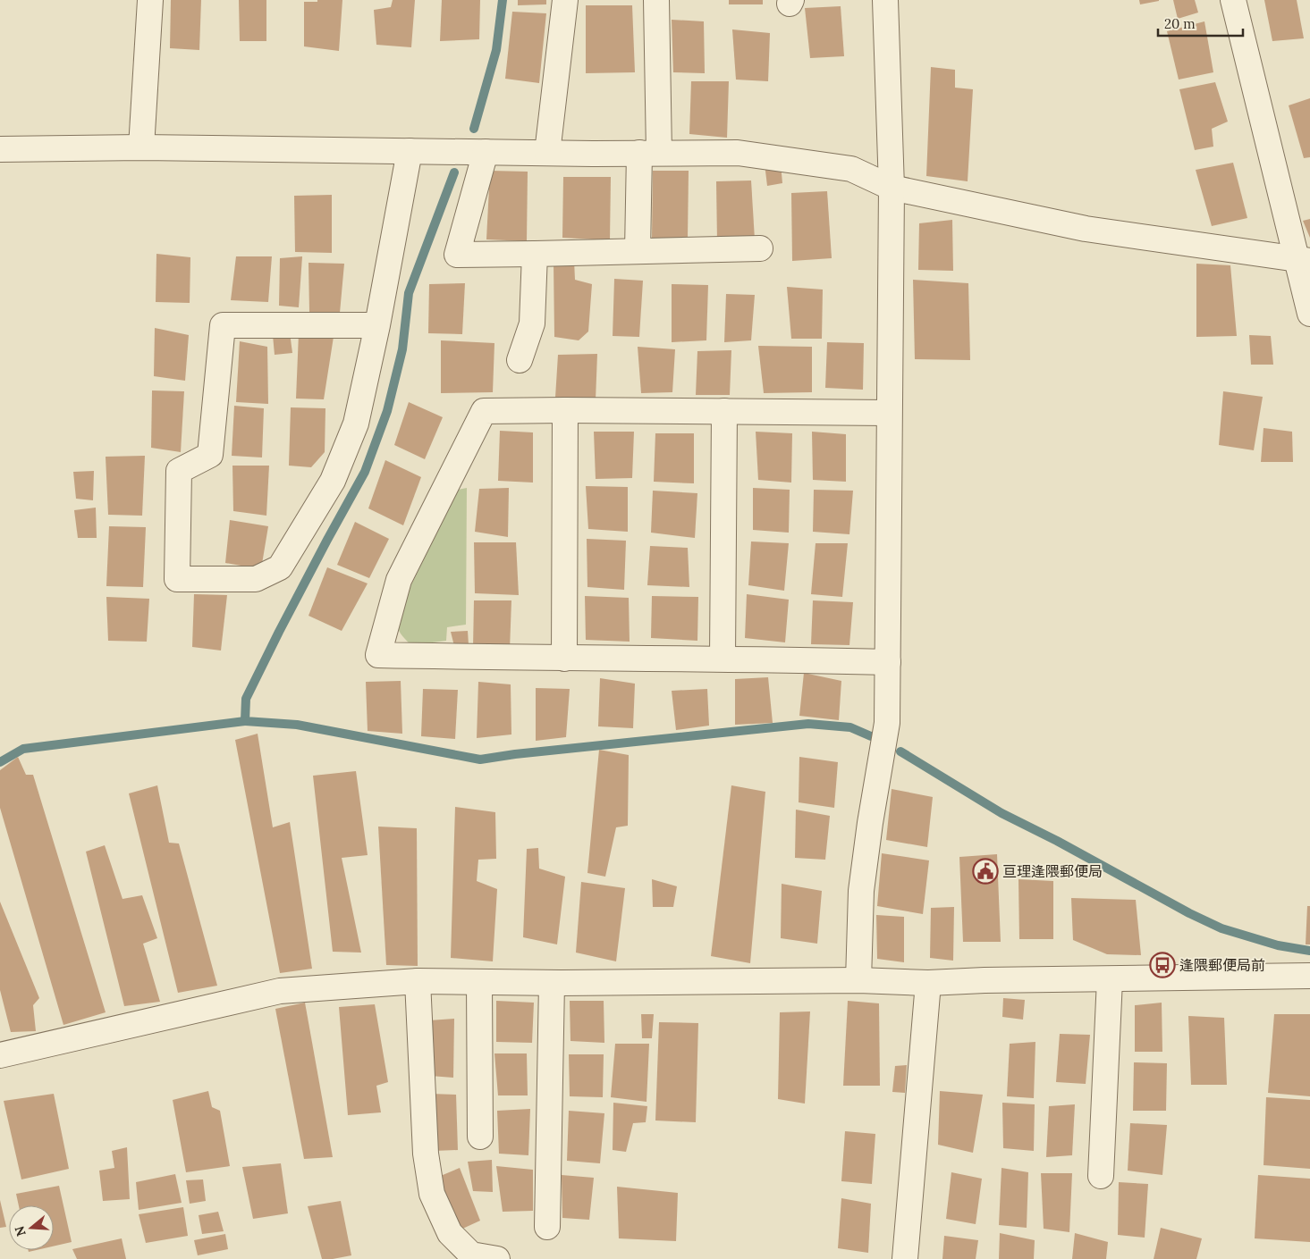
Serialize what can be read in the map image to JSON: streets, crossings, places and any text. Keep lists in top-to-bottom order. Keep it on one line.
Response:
{"places":{"public building":["亘理逢隈郵便局"],"bus stop":["逢隈郵便局前"]},"scale_bar":"20 m","north":"left"}
